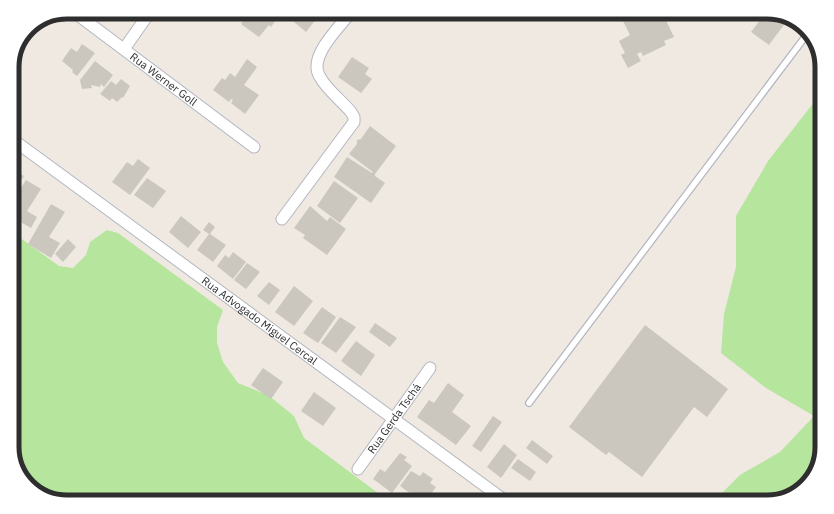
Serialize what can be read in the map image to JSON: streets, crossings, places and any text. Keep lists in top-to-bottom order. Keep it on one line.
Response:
{"streets":{"street":["Rua Werner Goll","Rua Advogado Miguel Cercal","Rua Gerda Tschá"]},"crossings":[["Rua Advogado Miguel Cercal","Rua Gerda Tschá"]]}
